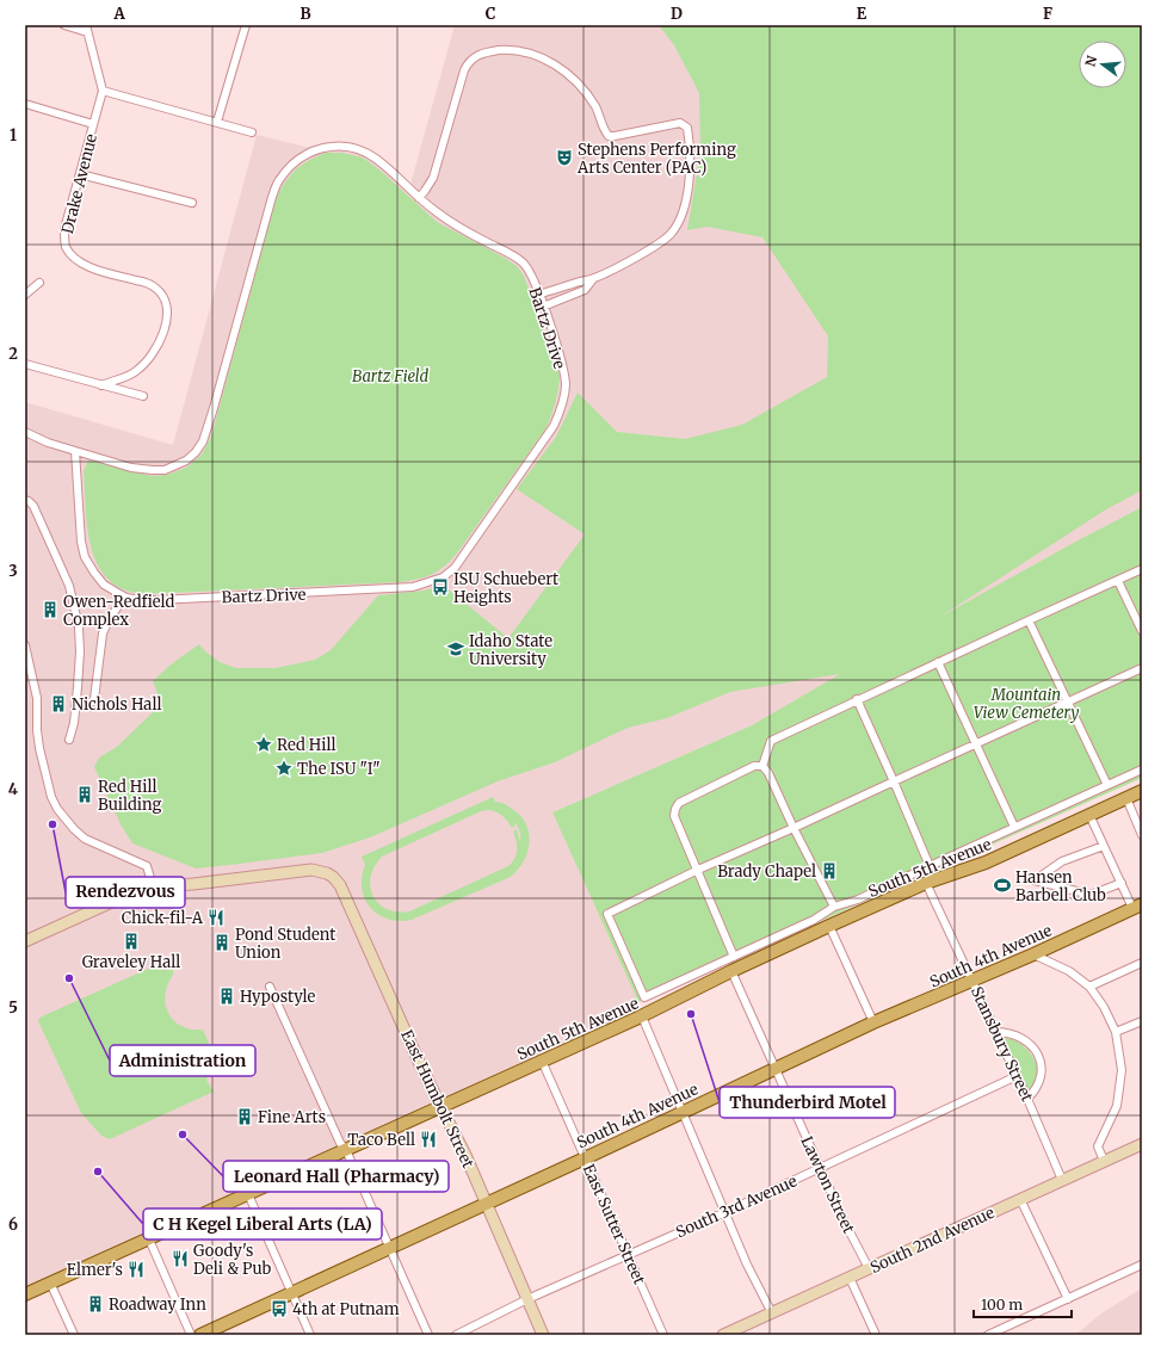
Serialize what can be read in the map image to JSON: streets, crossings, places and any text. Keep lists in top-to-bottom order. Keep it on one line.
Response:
{"streets":{"main road":["South 5th Avenue","South 4th Avenue"],"street":["Drake Avenue","Bartz Drive","Stansbury Street","East Humbolt Street","Lawton Street","South 3rd Avenue","East Sutter Street","South 2nd Avenue"]},"crossings":[["South 5th Avenue","Stansbury Street"],["South 5th Avenue","East Humbolt Street"],["South 5th Avenue","Lawton Street"],["South 5th Avenue","East Sutter Street"],["South 4th Avenue","Stansbury Street"],["South 4th Avenue","East Humbolt Street"],["South 4th Avenue","Lawton Street"],["South 4th Avenue","East Sutter Street"],["Stansbury Street","South 3rd Avenue"],["Stansbury Street","South 2nd Avenue"],["East Humbolt Street","South 3rd Avenue"],["Lawton Street","South 3rd Avenue"],["Lawton Street","South 2nd Avenue"],["South 3rd Avenue","East Sutter Street"]],"parks":["Bartz Field","Mountain View Cemetery"],"places":{"theatre":["Stephens Performing Arts Center (PAC)"],"bus stop":["ISU Schuebert Heights","4th at Putnam"],"building":["Owen-Redfield Complex","Nichols Hall","Red Hill Building","Brady Chapel","Graveley Hall","Pond Student Union","Hypostyle","Fine Arts","Roadway Inn"],"school or university":["Idaho State University"],"place":["Red Hill","The ISU \"I\""],"other":["Rendezvous","Administration","Thunderbird Motel","Leonard Hall (Pharmacy)","C H Kegel Liberal Arts (LA)"],"sports":["Hansen Barbell Club"],"restaurant":["Chick-fil-A","Taco Bell","Goody's Deli & Pub","Elmer's"]},"scale_bar":"100 m","north":"left","grid":{"columns":["A","B","C","D","E","F"],"rows":["1","2","3","4","5","6"]}}
